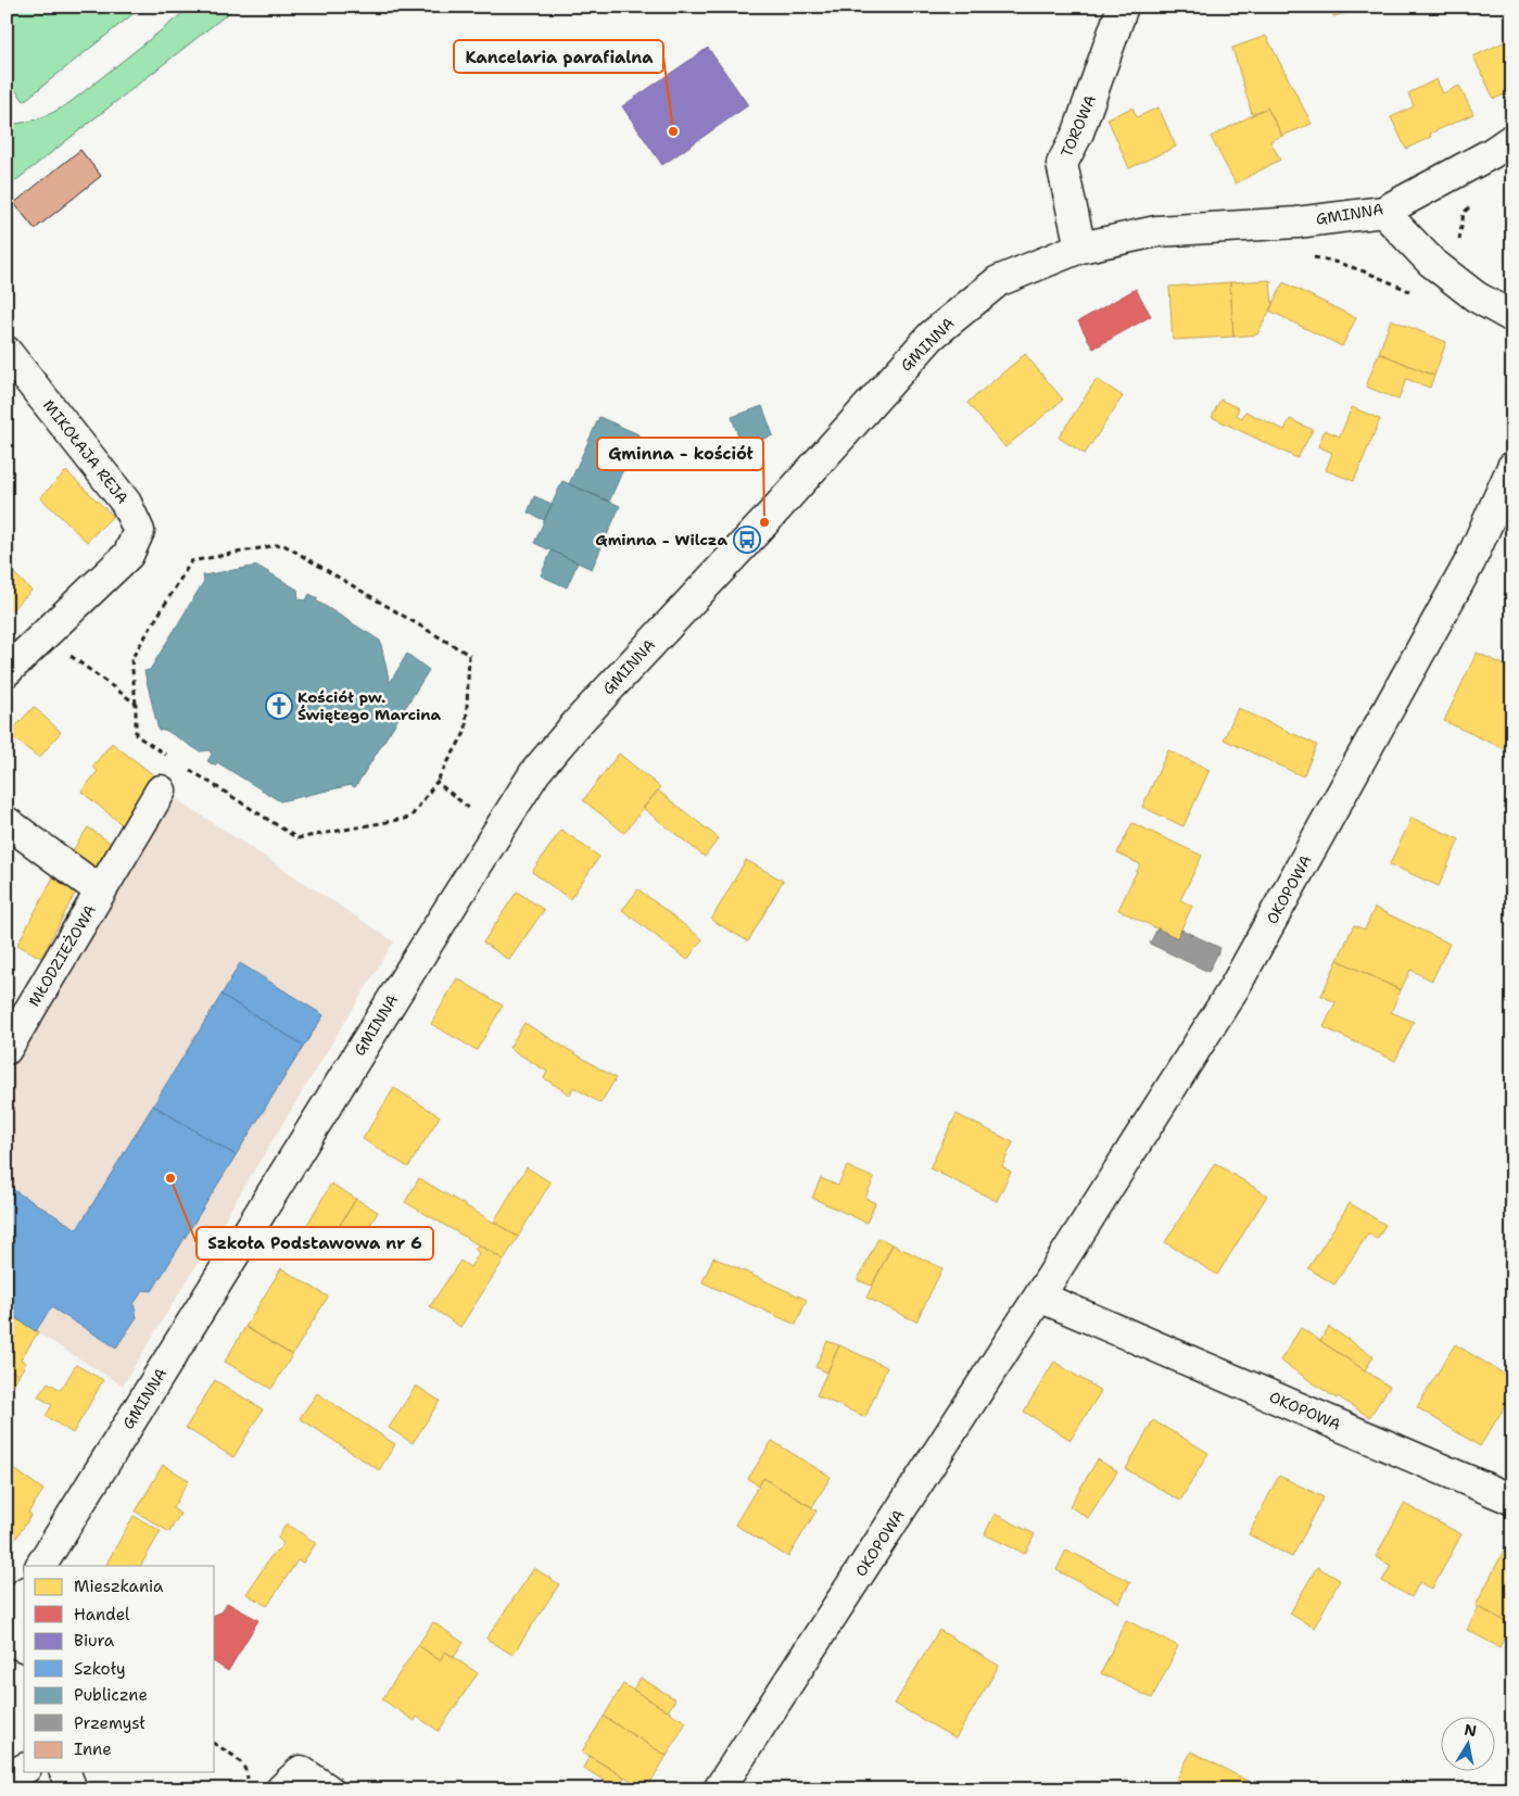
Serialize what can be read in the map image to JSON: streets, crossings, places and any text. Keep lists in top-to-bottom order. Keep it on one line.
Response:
{"streets":{"street":["TOROWA","GMINNA","MIKOŁAJA REJA","OKOPOWA","MŁODZIEŻOWA"]},"crossings":[["TOROWA","GMINNA"]],"places":{"other":["Kancelaria parafialna","Gminna - kościół","Szkoła Podstawowa nr 6"],"bus stop":["Gminna - Wilcza"],"church":["Kościół pw. Świętego Marcina"]},"legend":["Mieszkania","Handel","Biura","Szkoły","Publiczne","Przemysł","Inne"],"north":"top"}
